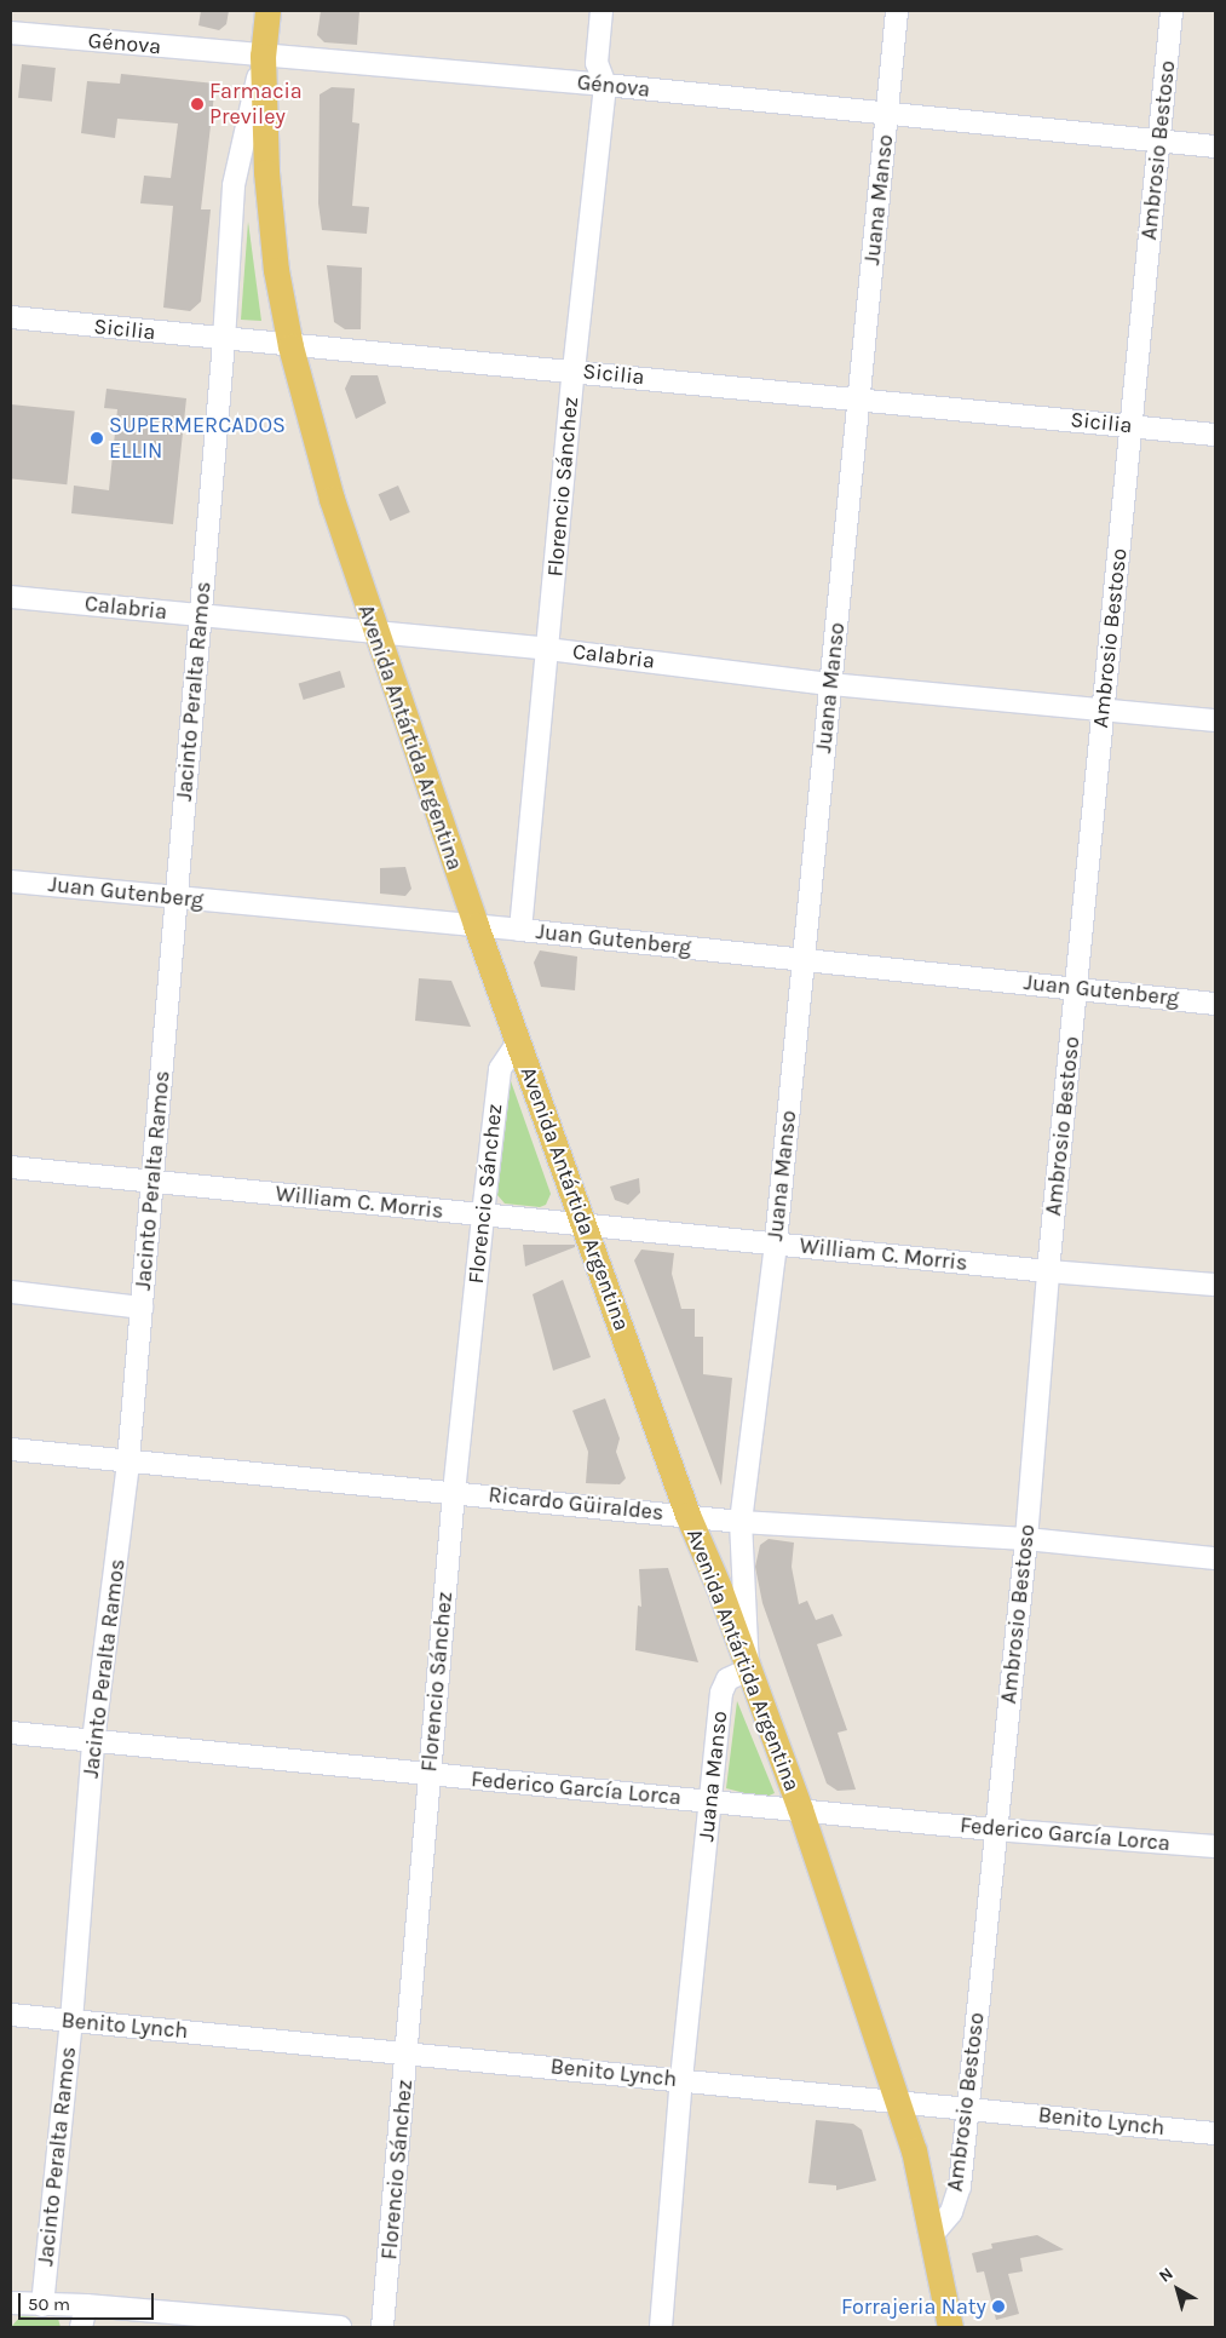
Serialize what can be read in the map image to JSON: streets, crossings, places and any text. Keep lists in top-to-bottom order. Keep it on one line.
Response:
{"streets":{"main road":["Avenida Antártida Argentina"],"street":["Génova","Ambrosio Bestoso","Juana Manso","Sicilia","Florencio Sánchez","Calabria","Jacinto Peralta Ramos","Juan Gutenberg","William C. Morris","Ricardo Güiraldes","Federico García Lorca","Benito Lynch"]},"crossings":[["Génova","Ambrosio Bestoso"],["Génova","Juana Manso"],["Génova","Florencio Sánchez"],["Génova","Jacinto Peralta Ramos"],["Génova","Avenida Antártida Argentina"],["Ambrosio Bestoso","Sicilia"],["Ambrosio Bestoso","Calabria"],["Ambrosio Bestoso","Avenida Antártida Argentina"],["Ambrosio Bestoso","Juan Gutenberg"],["Ambrosio Bestoso","William C. Morris"],["Ambrosio Bestoso","Ricardo Güiraldes"],["Ambrosio Bestoso","Federico García Lorca"],["Ambrosio Bestoso","Benito Lynch"],["Juana Manso","Sicilia"],["Juana Manso","Calabria"],["Juana Manso","Avenida Antártida Argentina"],["Juana Manso","Juan Gutenberg"],["Juana Manso","William C. Morris"],["Juana Manso","Ricardo Güiraldes"],["Juana Manso","Federico García Lorca"],["Juana Manso","Benito Lynch"],["Sicilia","Florencio Sánchez"],["Sicilia","Jacinto Peralta Ramos"],["Sicilia","Avenida Antártida Argentina"],["Florencio Sánchez","Calabria"],["Florencio Sánchez","Avenida Antártida Argentina"],["Florencio Sánchez","Juan Gutenberg"],["Florencio Sánchez","William C. Morris"],["Florencio Sánchez","Ricardo Güiraldes"],["Florencio Sánchez","Federico García Lorca"],["Florencio Sánchez","Benito Lynch"],["Calabria","Jacinto Peralta Ramos"],["Calabria","Avenida Antártida Argentina"],["Jacinto Peralta Ramos","Avenida Antártida Argentina"],["Jacinto Peralta Ramos","Juan Gutenberg"],["Jacinto Peralta Ramos","William C. Morris"],["Jacinto Peralta Ramos","Ricardo Güiraldes"],["Jacinto Peralta Ramos","Federico García Lorca"],["Jacinto Peralta Ramos","Benito Lynch"],["Avenida Antártida Argentina","Juan Gutenberg"],["Avenida Antártida Argentina","William C. Morris"],["Avenida Antártida Argentina","Ricardo Güiraldes"],["Avenida Antártida Argentina","Federico García Lorca"],["Avenida Antártida Argentina","Benito Lynch"]],"places":["Farmacia Previley","SUPERMERCADOS ELLIN","Forrajeria Naty"],"scale_bar":"50 m","north":"top left"}
